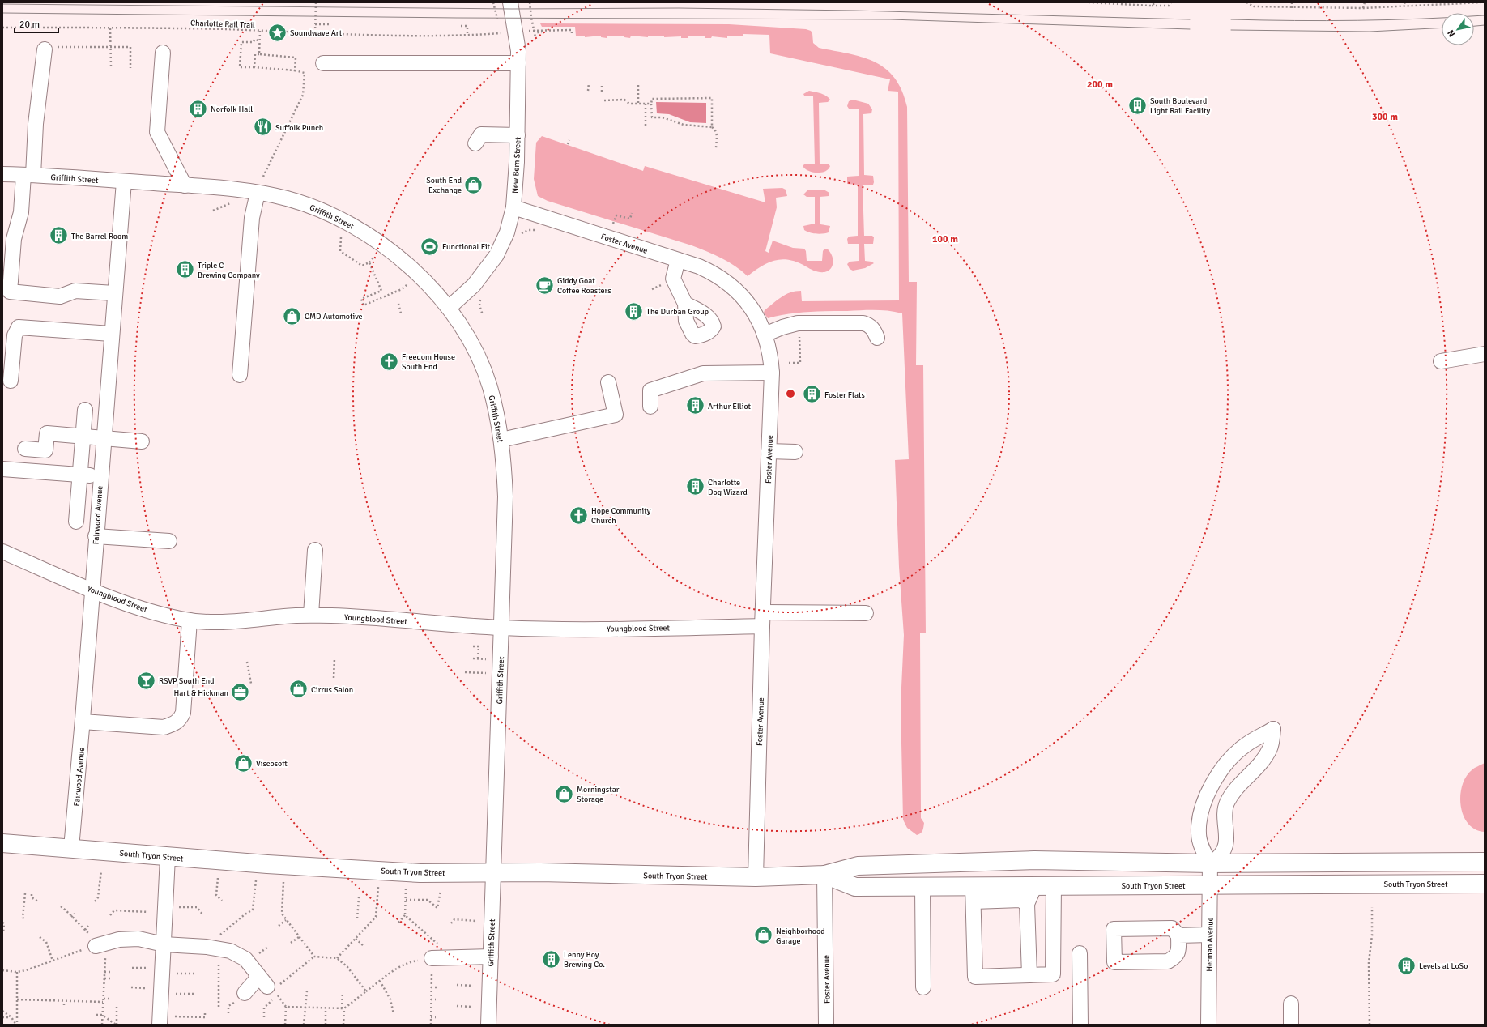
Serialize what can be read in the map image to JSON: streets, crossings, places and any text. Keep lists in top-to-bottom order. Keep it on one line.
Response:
{"streets":{"main road":["South Tryon Street"],"street":["New Bern Street","Griffith Street","Foster Avenue","Fairwood Avenue","Youngblood Street","Herman Avenue"],"path":["Charlotte Rail Trail"]},"crossings":[["New Bern Street","Griffith Street"],["New Bern Street","Foster Avenue"],["Griffith Street","Fairwood Avenue"],["Griffith Street","Youngblood Street"],["Griffith Street","South Tryon Street"],["Foster Avenue","Youngblood Street"],["Foster Avenue","South Tryon Street"],["Fairwood Avenue","Youngblood Street"],["Fairwood Avenue","South Tryon Street"],["South Tryon Street","Herman Avenue"]],"places":{"place":["Soundwave Art"],"building":["South Boulevard Light Rail Facility","Norfolk Hall","The Barrel Room","Triple C Brewing Company","The Durban Group","Foster Flats","Arthur Elliot","Charlotte Dog Wizard","Lenny Boy Brewing Co.","Levels at LoSo"],"restaurant":["Suffolk Punch"],"shop":["South End Exchange","CMD Automotive","Cirrus Salon","Viscosoft","Morningstar Storage","Neighborhood Garage"],"sports":["Functional Fit"],"cafe":["Giddy Goat Coffee Roasters"],"church":["Freedom House South End","Hope Community Church"],"bar":["RSVP South End"],"office":["Hart & Hickman"]},"scale_bar":"20 m","north":"bottom left","rings":["200 m","300 m","100 m"]}
